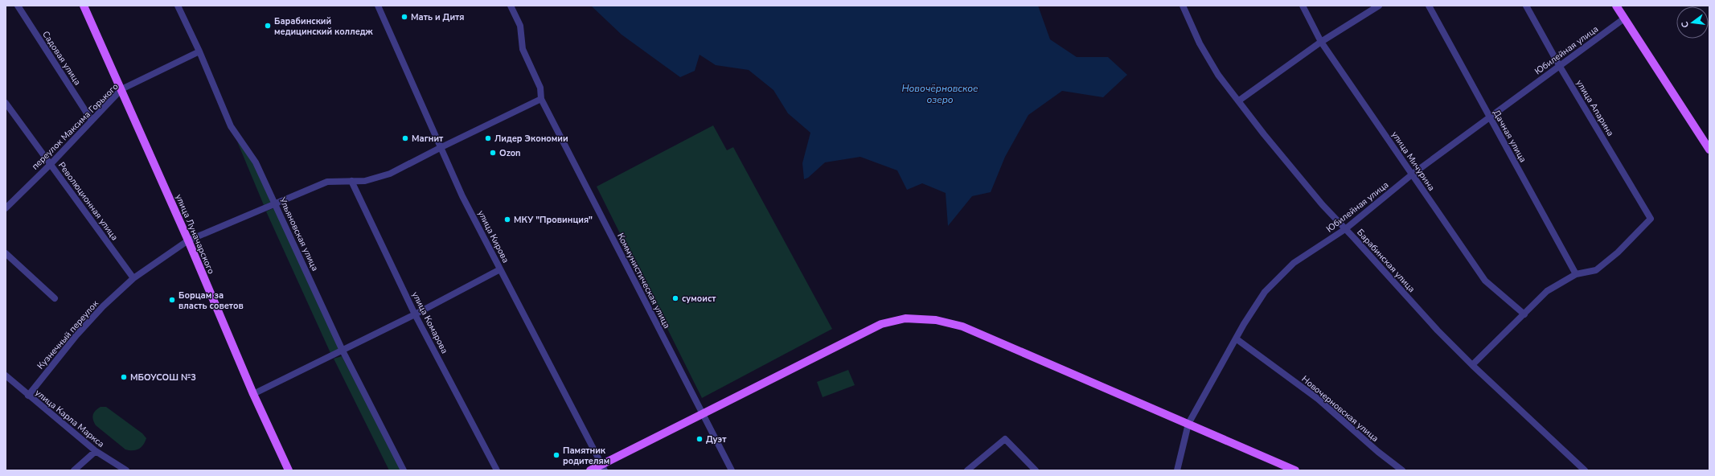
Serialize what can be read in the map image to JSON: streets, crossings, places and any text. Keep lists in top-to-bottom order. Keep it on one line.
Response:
{"streets":{"main road":["улица Луначарского"],"street":["Юбилейная улица","Садовая улица","улица Апарина","переулок Максима Горького","Дачная улица","улица Мичурина","Революционная улица","Ульяновская улица","улица Кирова","Барабинская улица","Коммунистическая улица","улица Комарова","Кузнечный переулок","Новочерновская улица","улица Карла Маркса"]},"crossings":[["Юбилейная улица","улица Апарина"],["Юбилейная улица","Дачная улица"],["Юбилейная улица","улица Мичурина"],["Юбилейная улица","Барабинская улица"],["Юбилейная улица","Новочерновская улица"],["Садовая улица","переулок Максима Горького"],["улица Апарина","Дачная улица"],["переулок Максима Горького","Революционная улица"],["переулок Максима Горького","улица Луначарского"],["переулок Максима Горького","Ульяновская улица"],["Революционная улица","Кузнечный переулок"],["улица Луначарского","Кузнечный переулок"],["Ульяновская улица","Кузнечный переулок"],["улица Кирова","Кузнечный переулок"],["Коммунистическая улица","Кузнечный переулок"],["улица Комарова","Кузнечный переулок"],["Кузнечный переулок","улица Карла Маркса"]],"water":["Новочёрновское озеро"],"places":["Мать и Дитя","Барабинский медицинский колледж","Магнит","Лидер Экономии","Ozon","МКУ \"Провинция\"","сумоист","Борцам за власть советов","МБОУСОШ №3","Дуэт","Памятник родителям"],"north":"left"}
